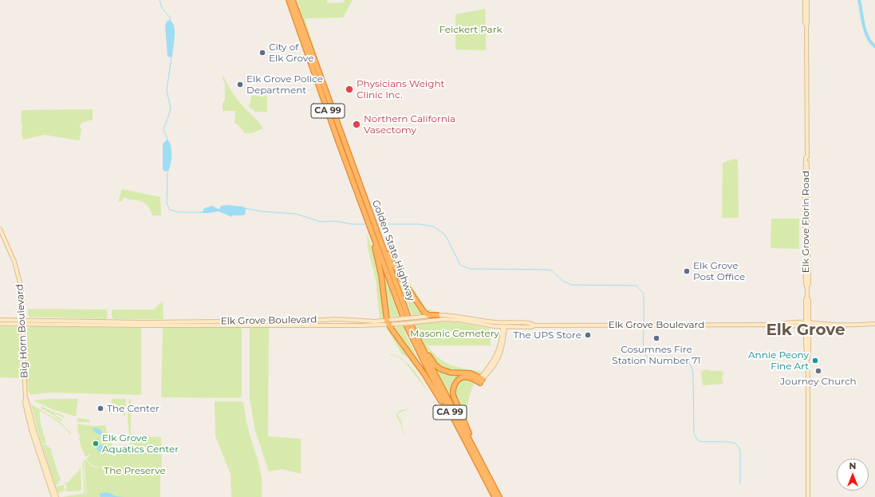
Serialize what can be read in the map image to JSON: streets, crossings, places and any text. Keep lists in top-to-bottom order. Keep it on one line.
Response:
{"streets":{"highway":["CA 99","Golden State Highway"],"main road":["Elk Grove Florin Road","Elk Grove Boulevard","Big Horn Boulevard"]},"crossings":[["Elk Grove Florin Road","Elk Grove Boulevard"],["Elk Grove Boulevard","Big Horn Boulevard"]],"districts":["Elk Grove"],"parks":["Feickert Park","Masonic Cemetery","The Preserve"],"places":["City of Elk Grove","Elk Grove Police Department","Physicians Weight Clinic Inc.","Northern California Vasectomy","Elk Grove Post Office","The UPS Store","Cosumnes Fire Station Number 71","Annie Peony Fine Art","Journey Church","The Center","Elk Grove Aquatics Center"],"north":"top"}
